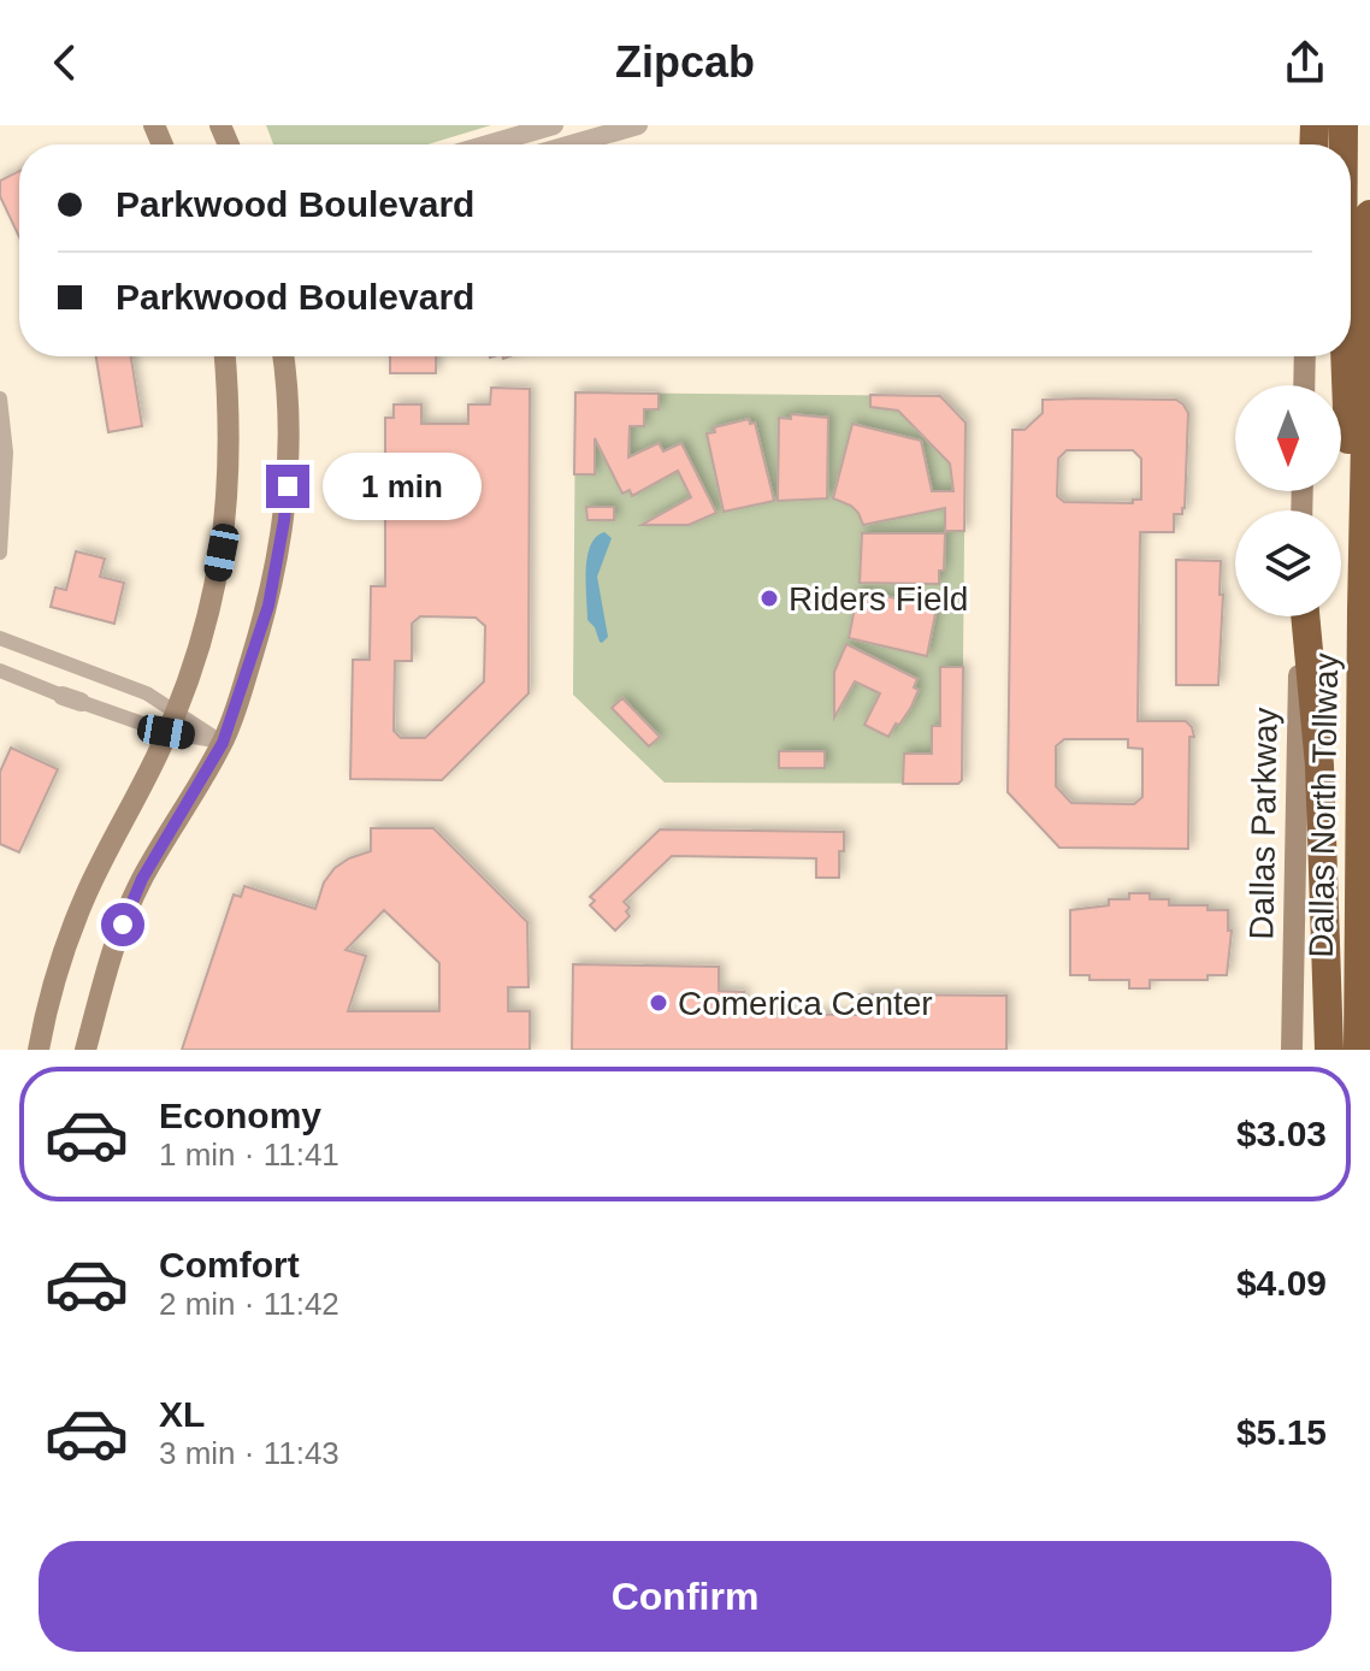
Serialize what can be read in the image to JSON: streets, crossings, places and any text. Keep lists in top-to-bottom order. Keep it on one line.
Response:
{"streets":{"highway":["Dallas North Tollway"],"main road":["Dallas Parkway"]},"places":["Riders Field","Comerica Center"],"north":"bottom","page":{"header":"Zipcab","banner":["Parkwood Boulevard","Parkwood Boulevard"],"bubble":"1 min","list":[{"name":"Economy","note":"1 min · 11:41","value":"$3.03"},{"name":"Comfort","note":"2 min · 11:42","value":"$4.09"},{"name":"XL","note":"3 min · 11:43","value":"$5.15"}],"buttons":"Confirm"}}
